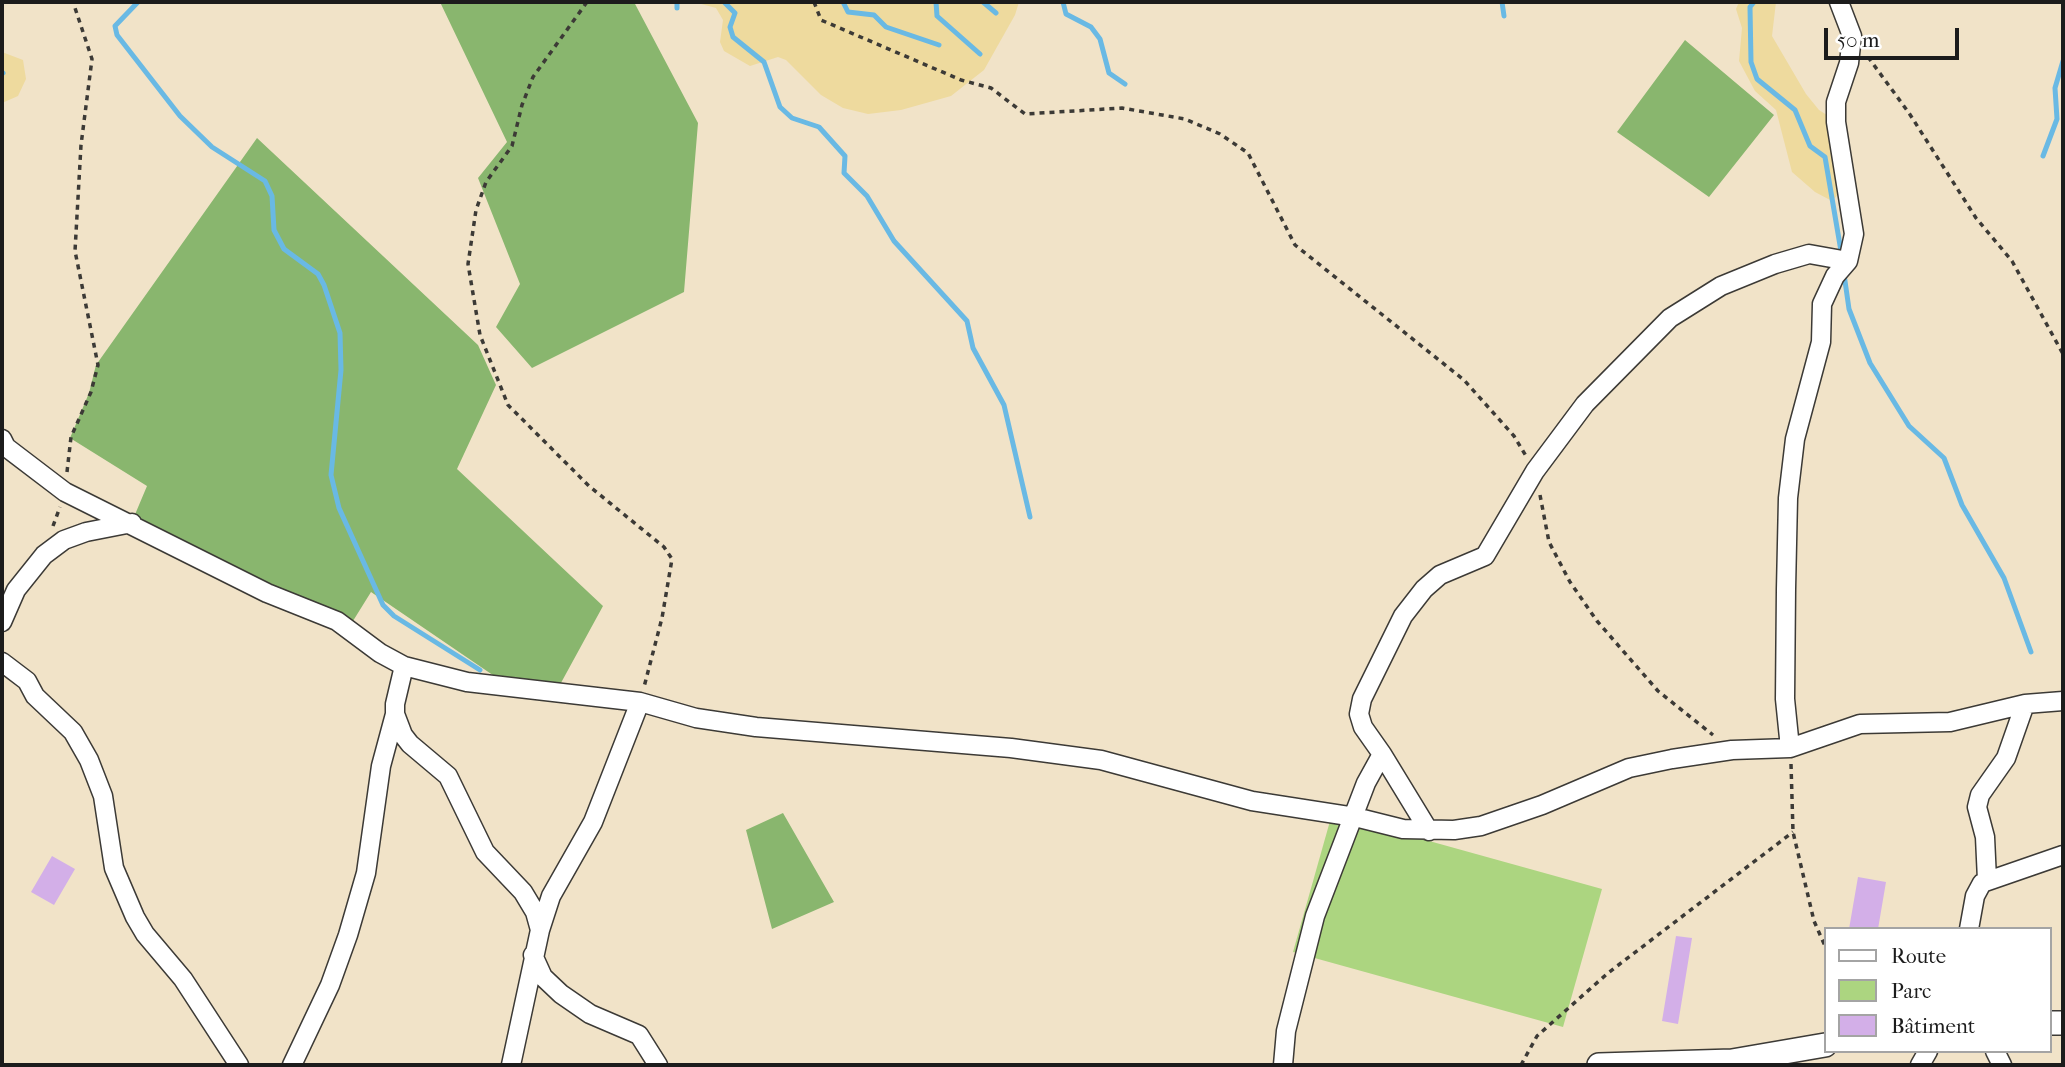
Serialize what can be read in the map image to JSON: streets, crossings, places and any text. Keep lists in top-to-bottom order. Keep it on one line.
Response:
{"legend":["Route","Parc","Bâtiment"],"scale_bar":"50 m"}
